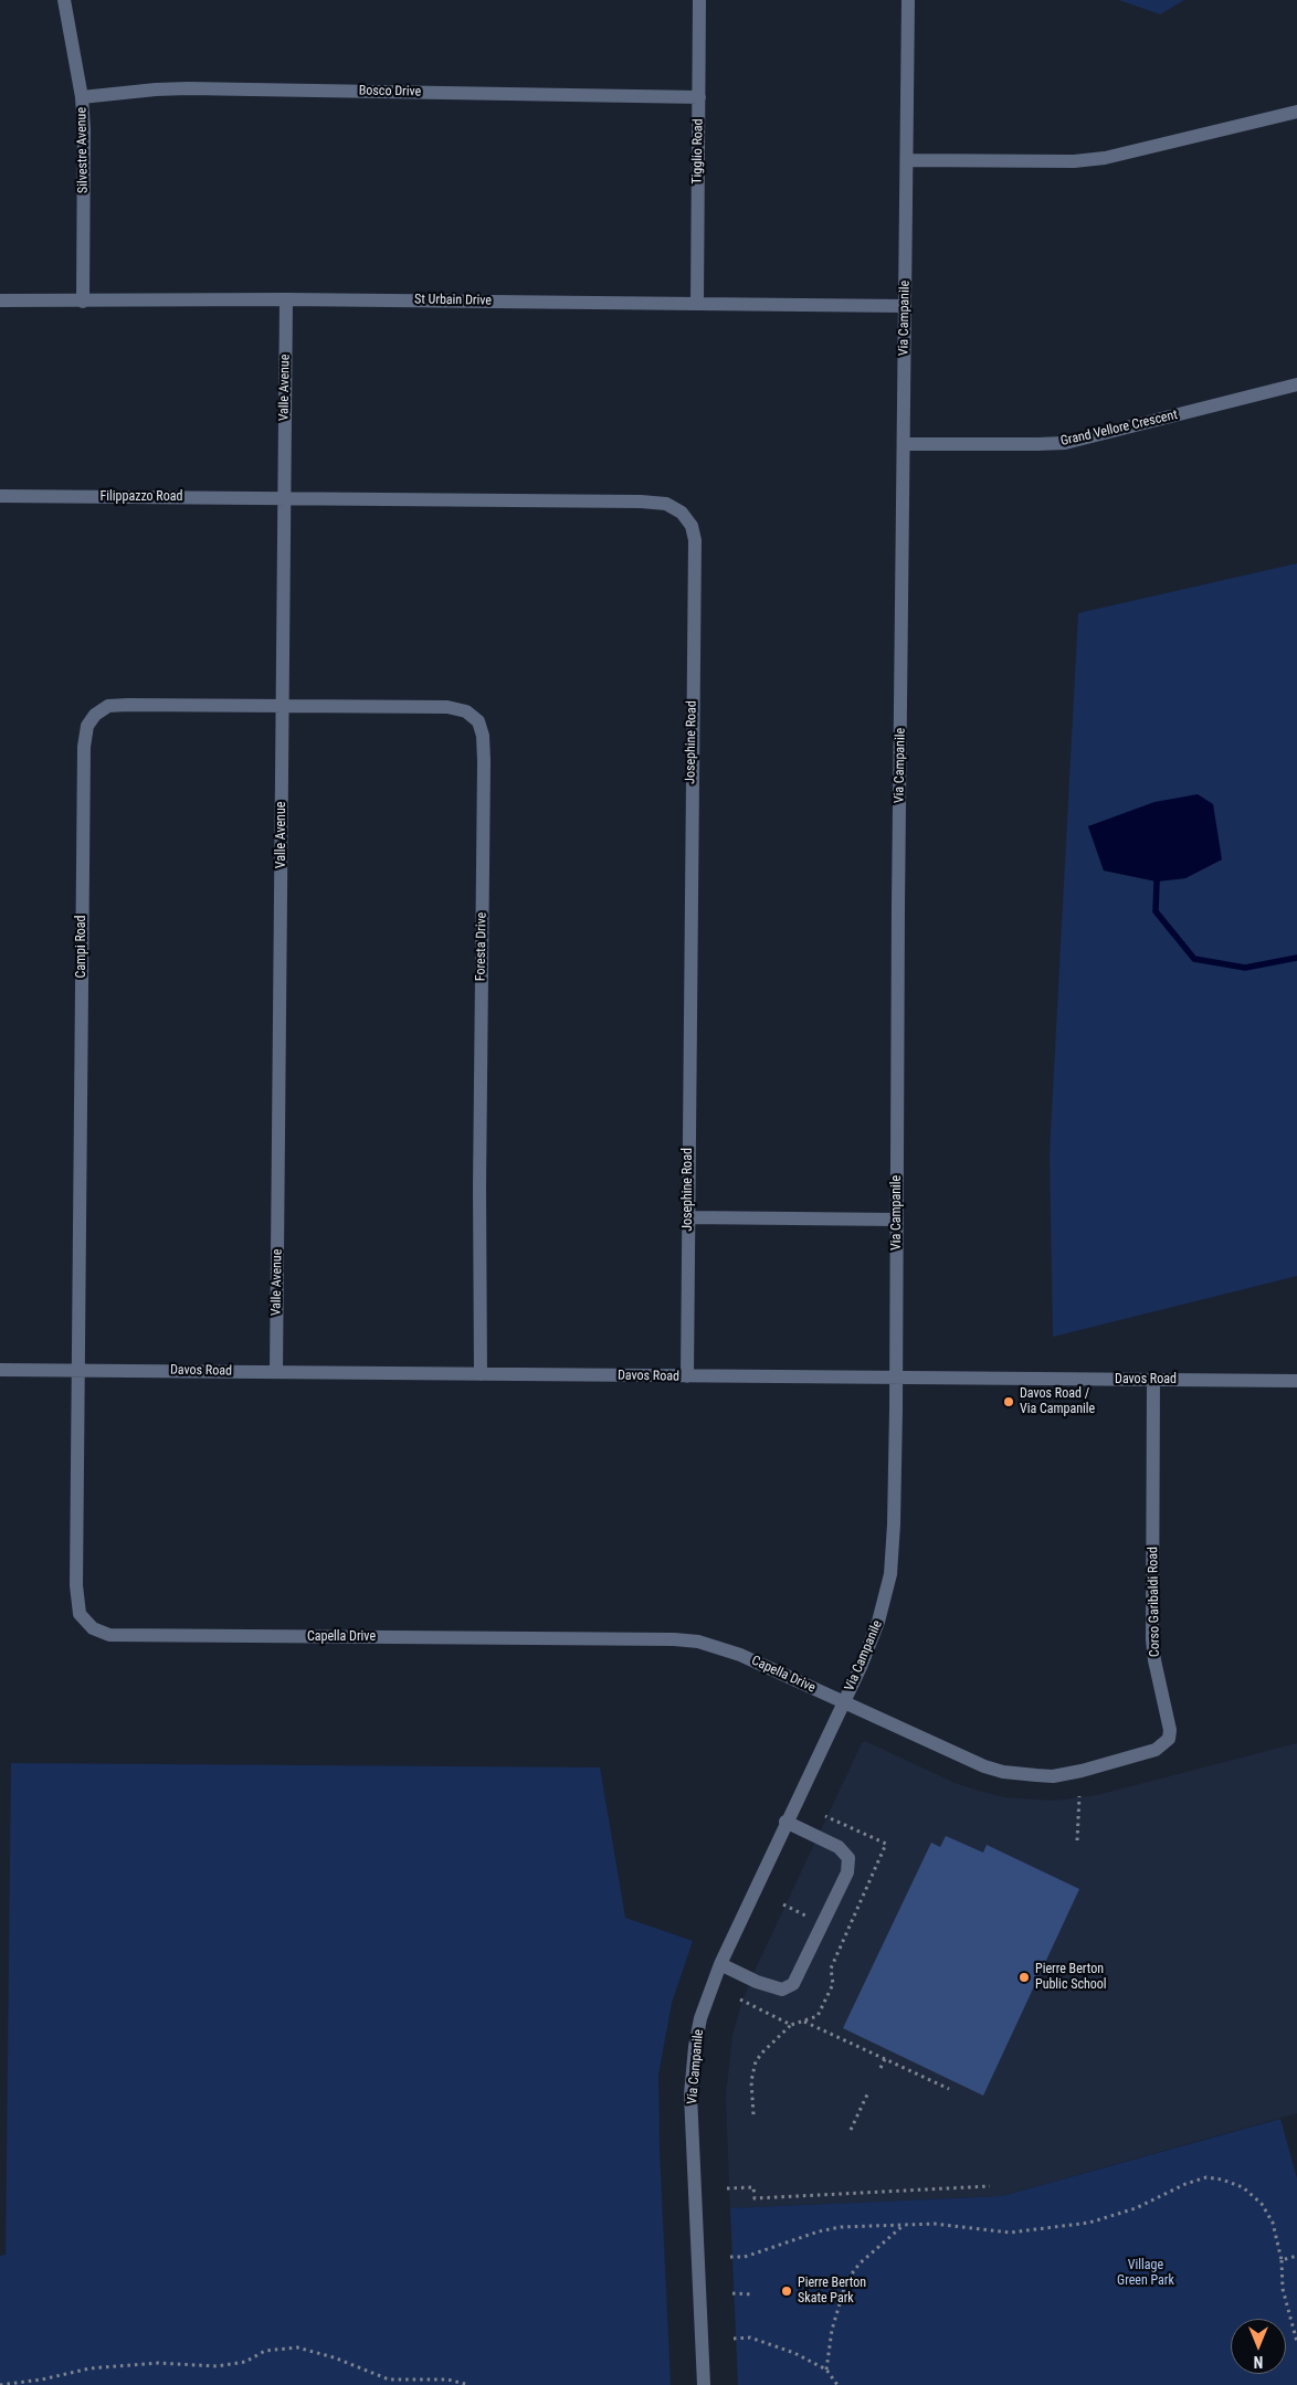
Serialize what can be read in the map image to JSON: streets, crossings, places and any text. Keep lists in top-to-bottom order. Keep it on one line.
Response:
{"streets":{"street":["Bosco Drive","Silvestre Avenue","Tigglio Road","St Urbain Drive","Via Campanile","Valle Avenue","Grand Vellore Crescent","Filippazzo Road","Josephine Road","Campi Road","Foresta Drive","Davos Road","Corso Garibaldi Road","Capella Drive"]},"crossings":[["Bosco Drive","Silvestre Avenue"],["Bosco Drive","Tigglio Road"],["Silvestre Avenue","St Urbain Drive"],["Tigglio Road","St Urbain Drive"],["St Urbain Drive","Via Campanile"],["St Urbain Drive","Valle Avenue"],["Via Campanile","Grand Vellore Crescent"],["Via Campanile","Davos Road"],["Via Campanile","Corso Garibaldi Road"],["Via Campanile","Capella Drive"],["Valle Avenue","Filippazzo Road"],["Valle Avenue","Josephine Road"],["Valle Avenue","Campi Road"],["Valle Avenue","Foresta Drive"],["Valle Avenue","Davos Road"],["Filippazzo Road","Josephine Road"],["Josephine Road","Davos Road"],["Campi Road","Foresta Drive"],["Campi Road","Davos Road"],["Campi Road","Capella Drive"],["Foresta Drive","Davos Road"],["Davos Road","Corso Garibaldi Road"],["Davos Road","Capella Drive"],["Corso Garibaldi Road","Capella Drive"]],"parks":["Village Green Park"],"places":["Davos Road / Via Campanile","Pierre Berton Public School","Pierre Berton Skate Park"],"north":"bottom"}
